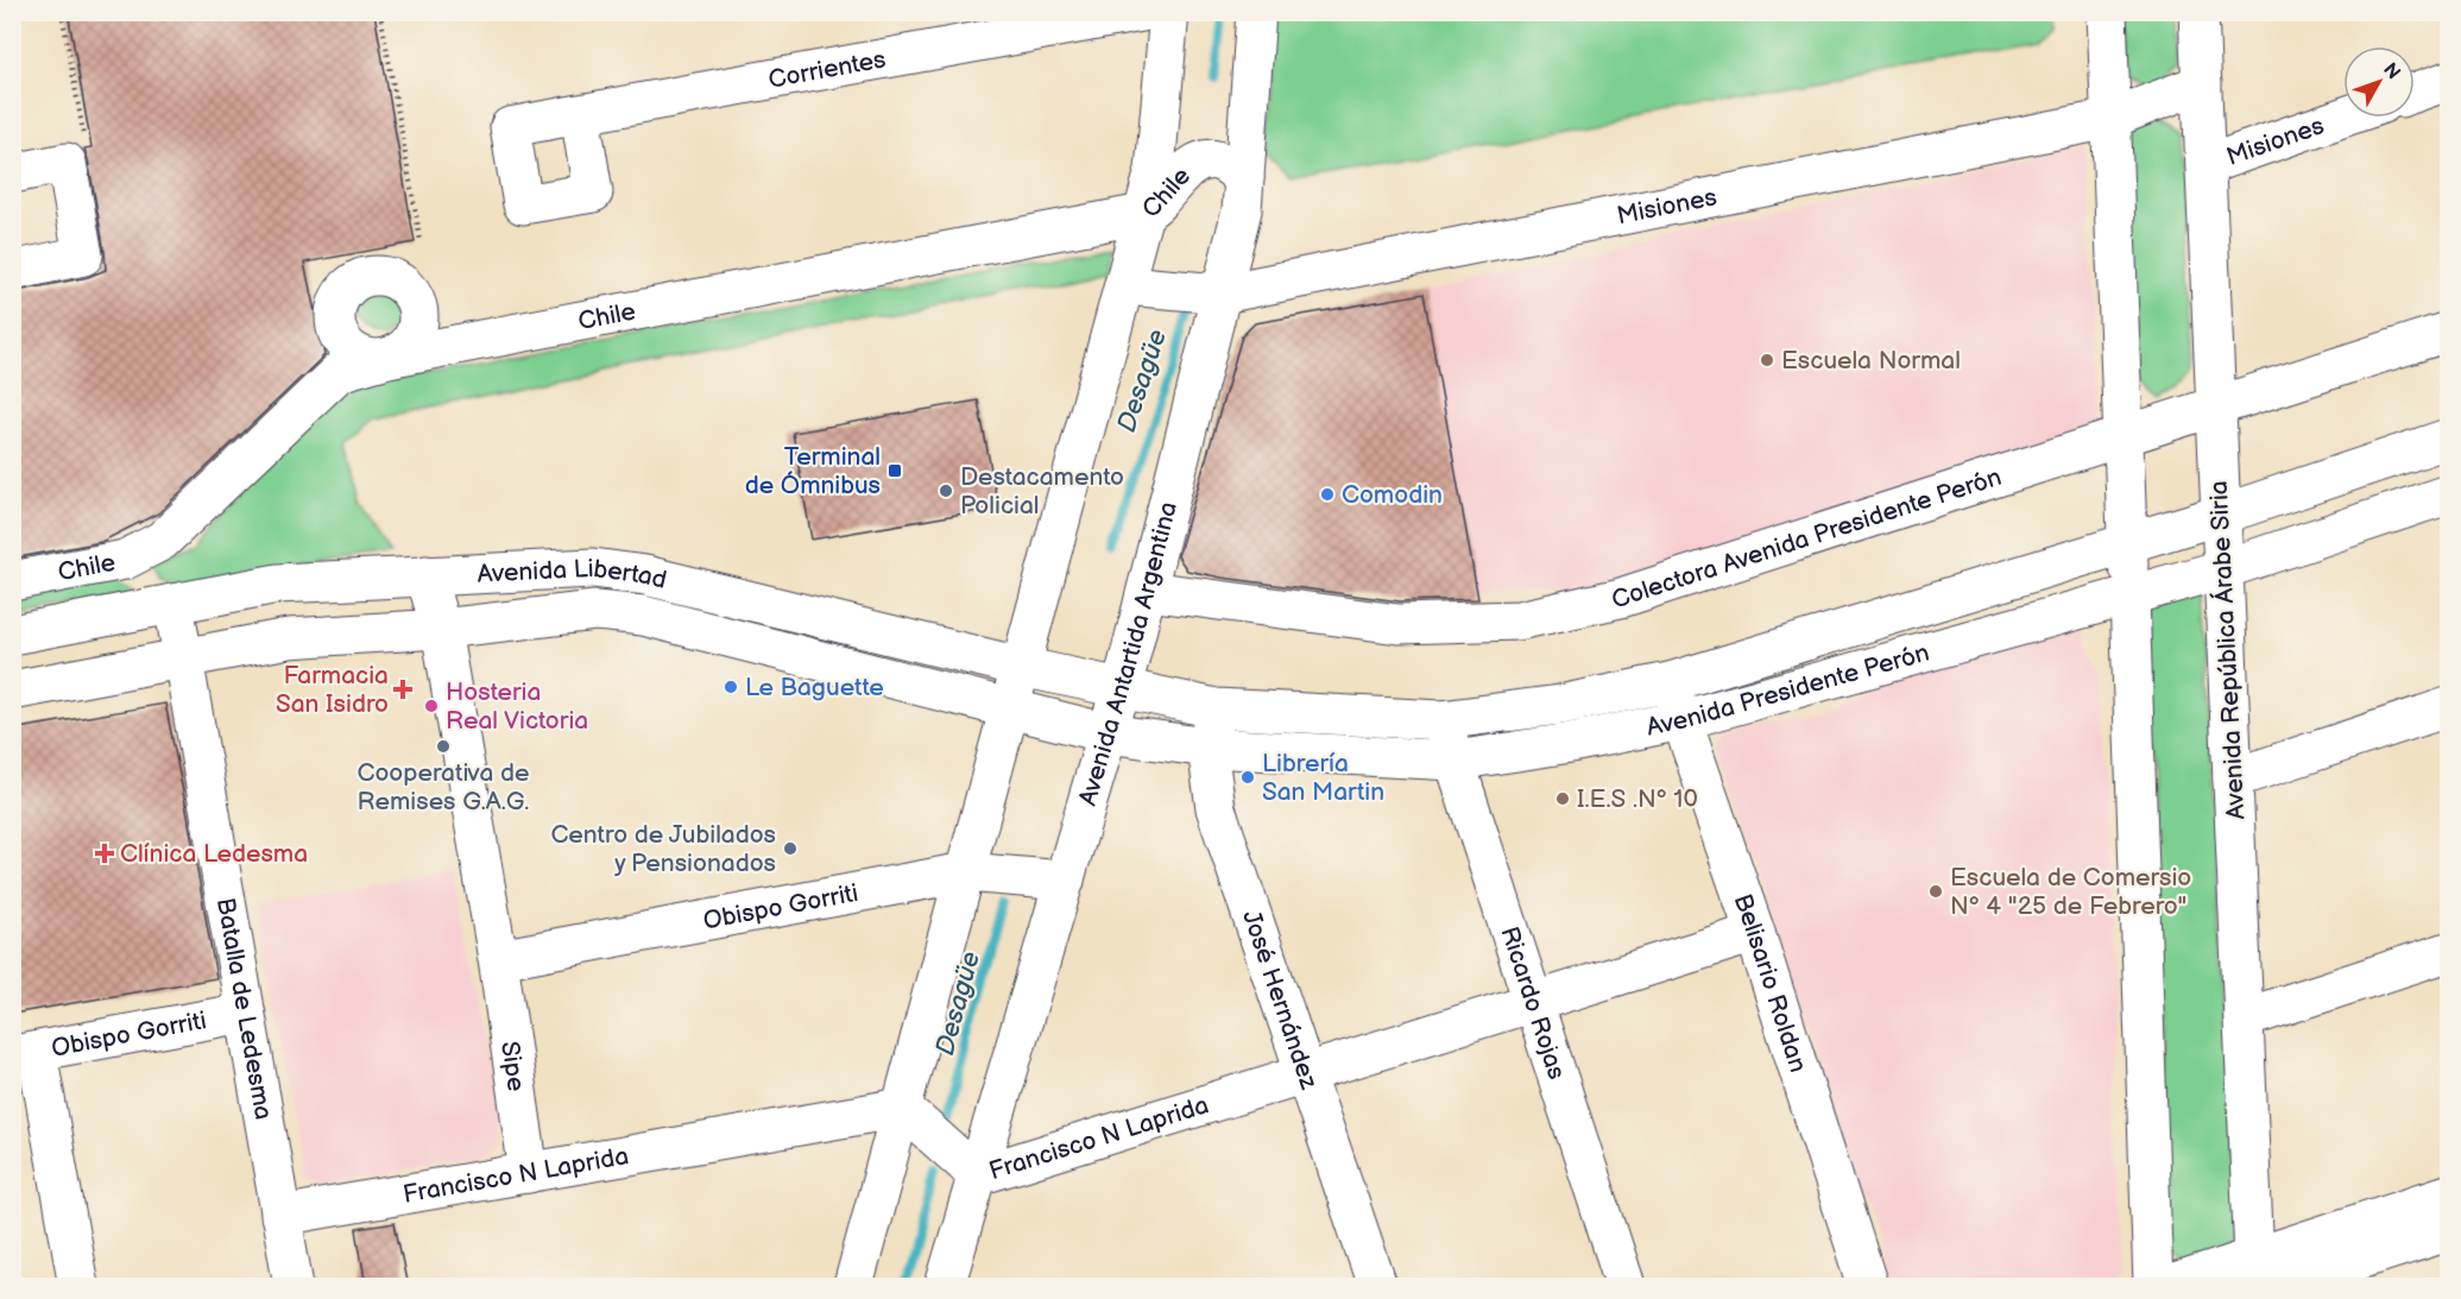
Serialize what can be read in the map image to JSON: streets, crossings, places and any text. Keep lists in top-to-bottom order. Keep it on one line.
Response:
{"streets":{"street":["Corrientes","Misiones","Chile","Colectora Avenida Presidente Perón","Avenida Libertad","Avenida República Árabe Siria","Avenida Antartida Argentina","Avenida Presidente Perón","Obispo Gorriti","Belisario Roldan","José Hernández","Ricardo Rojas","Batalla de Ledesma","Sipe","Francisco N Laprida"]},"crossings":[["Misiones","Avenida República Árabe Siria"],["Misiones","Avenida Antartida Argentina"],["Chile","Avenida Antartida Argentina"],["Colectora Avenida Presidente Perón","Avenida República Árabe Siria"],["Colectora Avenida Presidente Perón","Avenida Antartida Argentina"],["Avenida Libertad","Avenida Antartida Argentina"],["Avenida Libertad","Avenida Presidente Perón"],["Avenida Libertad","Batalla de Ledesma"],["Avenida Libertad","Sipe"],["Avenida República Árabe Siria","Avenida Presidente Perón"],["Avenida Antartida Argentina","Avenida Presidente Perón"],["Avenida Antartida Argentina","Obispo Gorriti"],["Avenida Antartida Argentina","Francisco N Laprida"],["Avenida Presidente Perón","Belisario Roldan"],["Avenida Presidente Perón","José Hernández"],["Avenida Presidente Perón","Ricardo Rojas"],["Obispo Gorriti","Batalla de Ledesma"],["Obispo Gorriti","Sipe"],["Belisario Roldan","Francisco N Laprida"],["José Hernández","Francisco N Laprida"],["Ricardo Rojas","Francisco N Laprida"],["Batalla de Ledesma","Francisco N Laprida"],["Sipe","Francisco N Laprida"]],"water":["Desagüe"],"places":{"other":["Escuela Normal","Destacamento Policial","Comodin","Le Baguette","Hosteria Real Victoria","Cooperativa de Remises G.A.G.","Librería San Martin","I.E.S .Nº 10","Centro de Jubilados y Pensionados","Escuela de Comersio Nº 4 \"25 de Febrero\""],"transit":["Terminal de Ómnibus"],"health":["Farmacia San Isidro","Clínica Ledesma"]},"north":"top right"}
